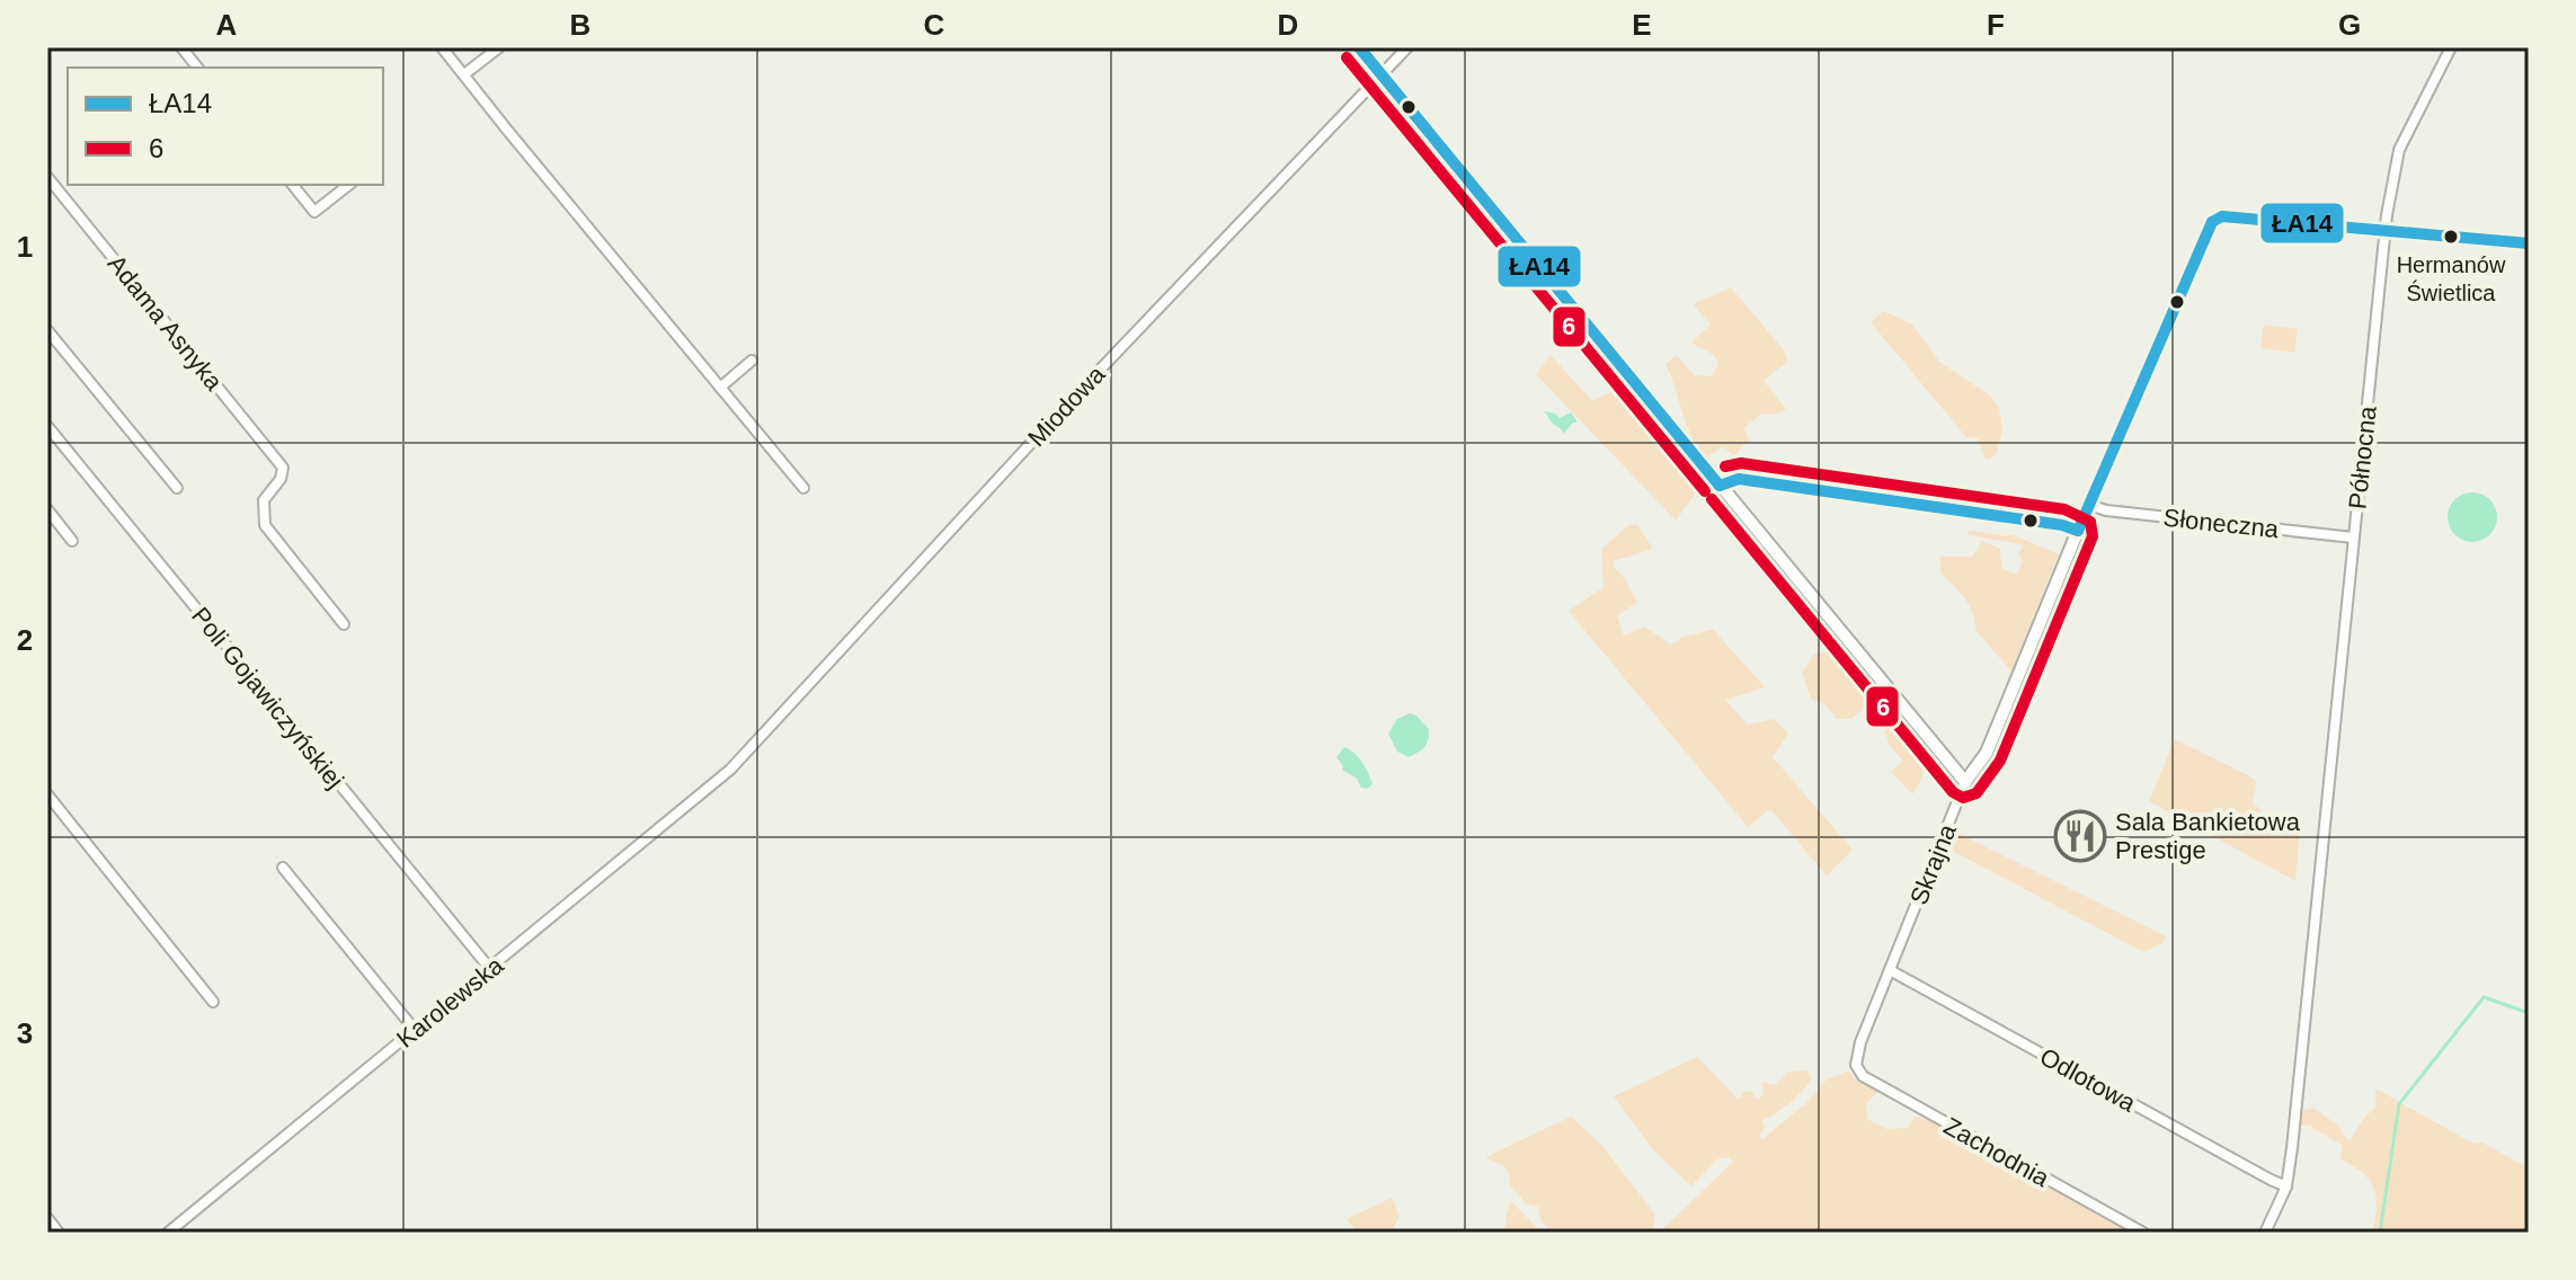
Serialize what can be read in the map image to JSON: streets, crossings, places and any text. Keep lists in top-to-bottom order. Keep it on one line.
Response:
{"streets":{"street":["Adama Asnyka","Miodowa","Północna","Słoneczna","Poli Gojawiczyńskiej","Skrajna","Karolewska","Odlotowa","Zachodnia"]},"crossings":[["Miodowa","Karolewska"],["Północna","Słoneczna"],["Północna","Skrajna"],["Północna","Odlotowa"],["Słoneczna","Skrajna"],["Poli Gojawiczyńskiej","Karolewska"],["Skrajna","Odlotowa"],["Skrajna","Zachodnia"]],"places":{"other":["Hermanów Świetlica"],"restaurant":["Sala Bankietowa Prestige"]},"lines":["transit line ŁA14","transit line 6"],"legend":["ŁA14","6"],"grid":{"columns":["A","B","C","D","E","F","G"],"rows":["1","2","3"]}}
